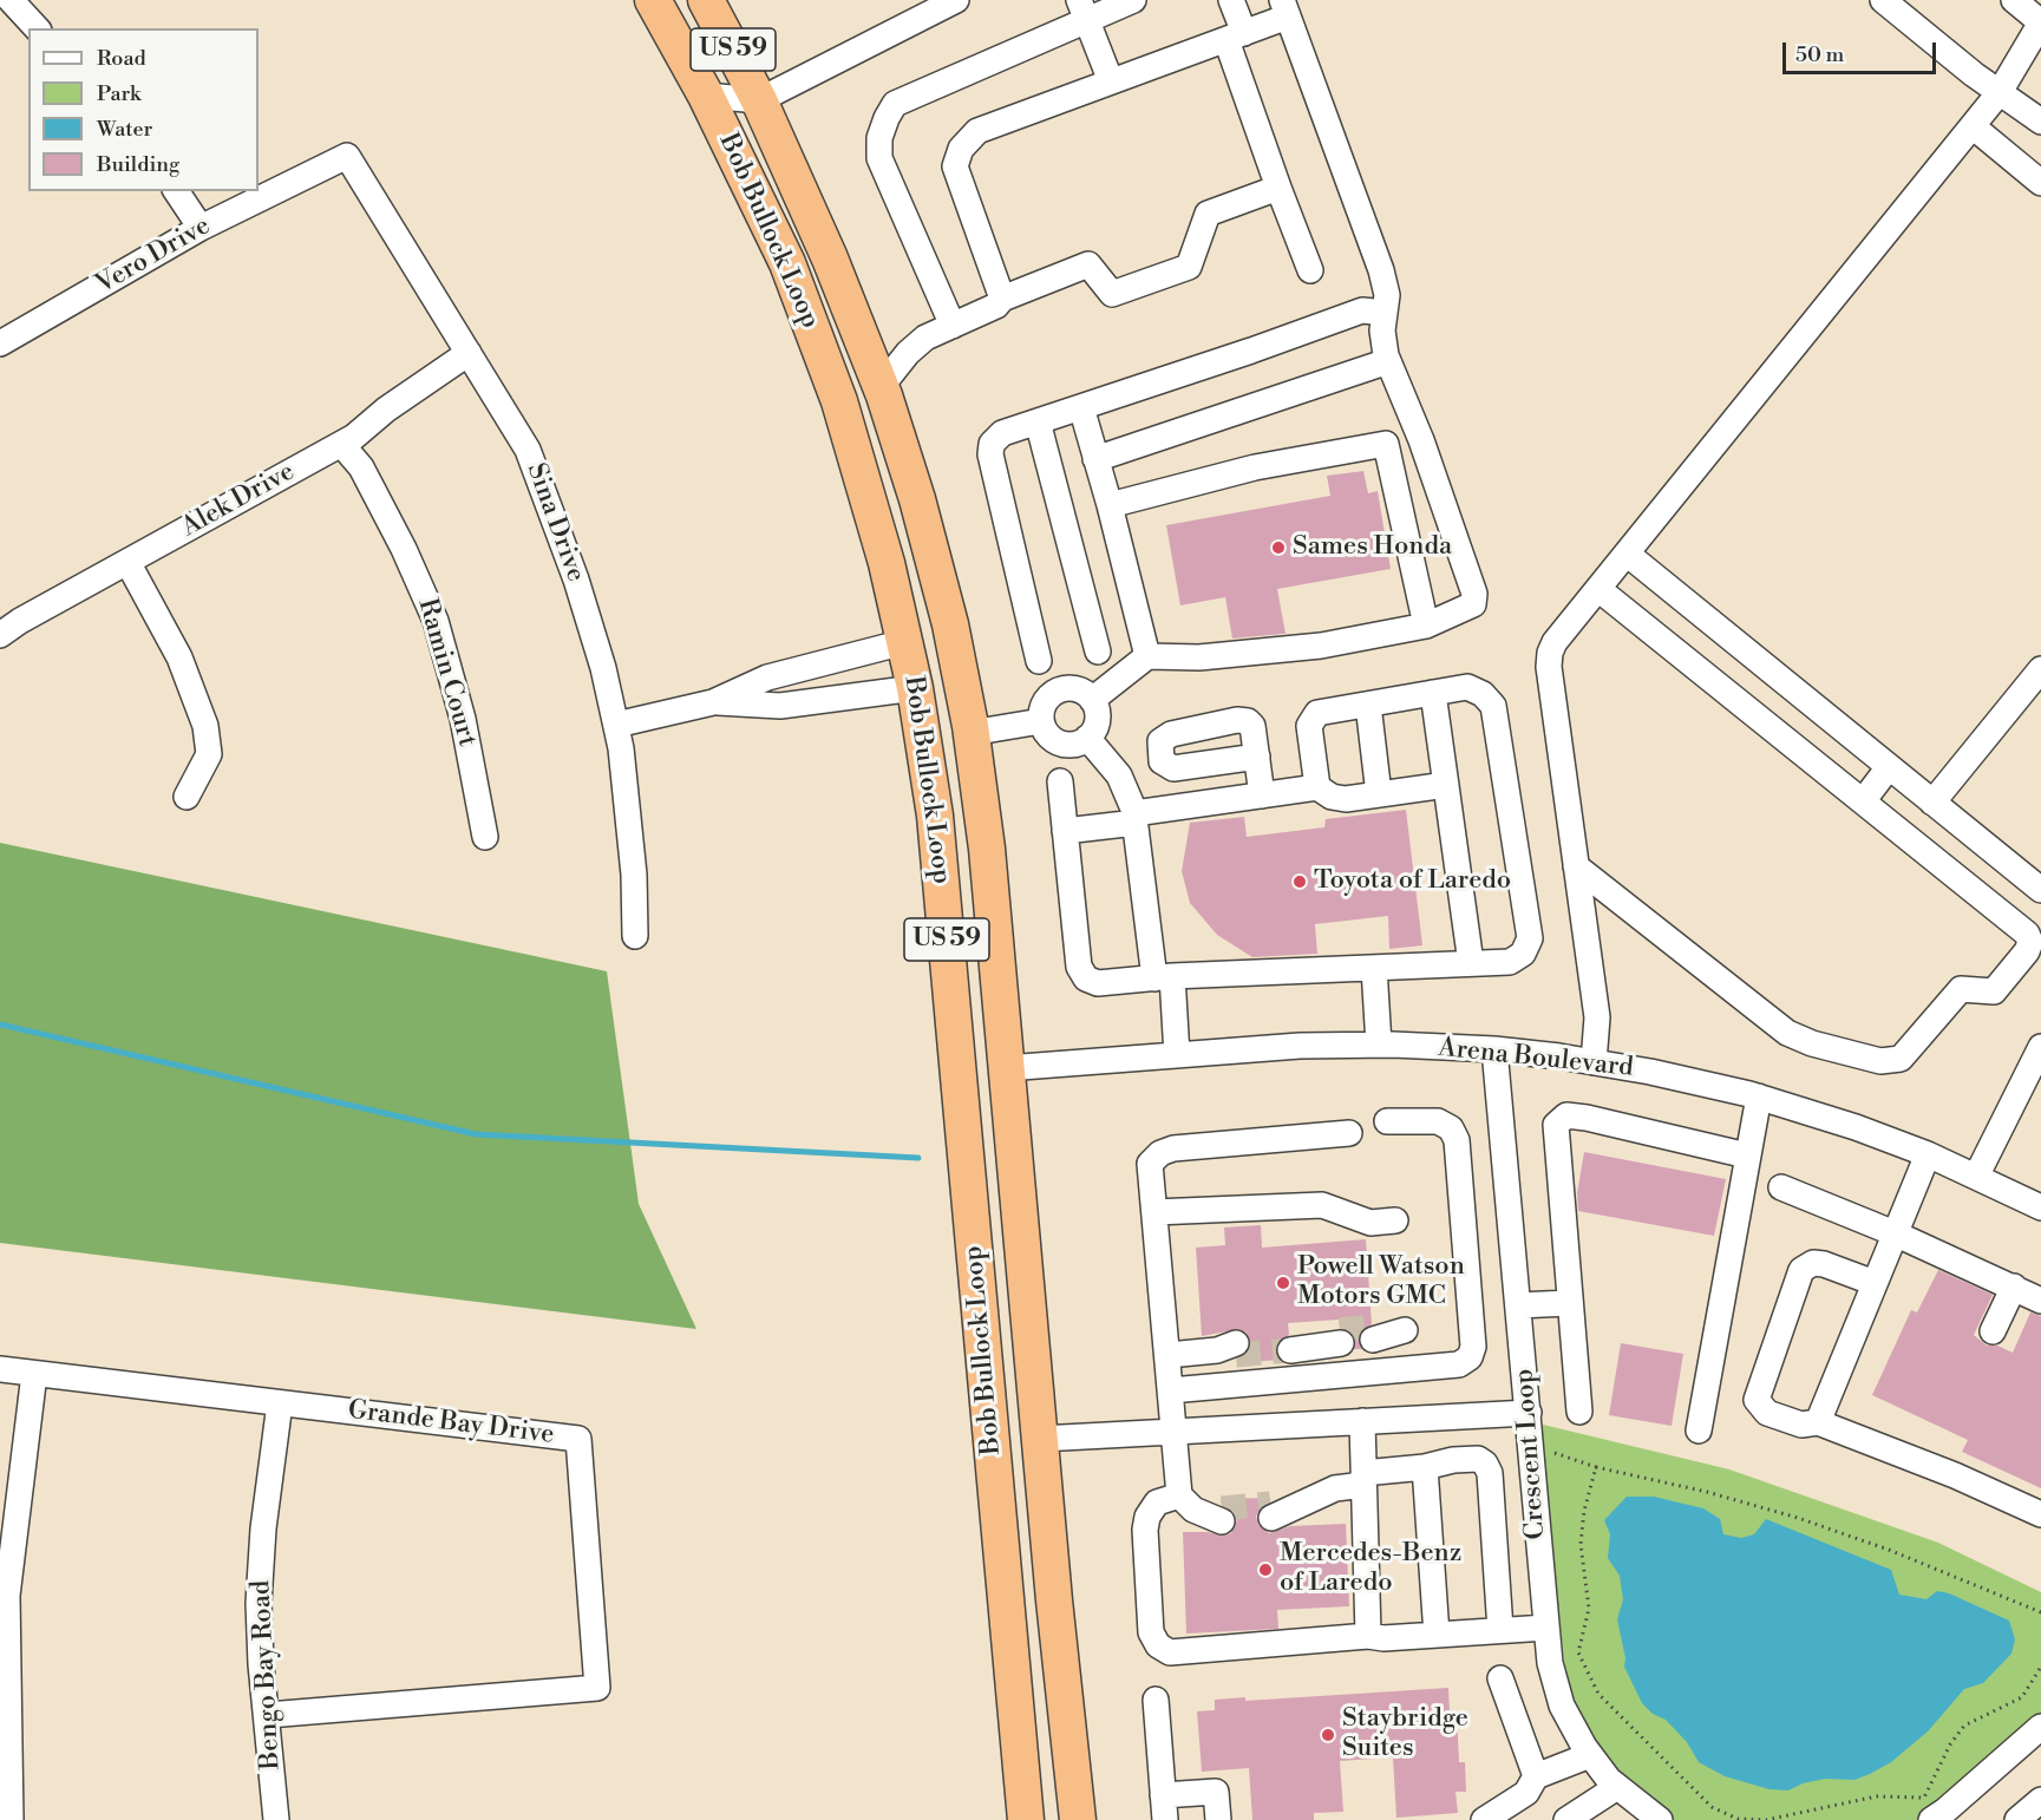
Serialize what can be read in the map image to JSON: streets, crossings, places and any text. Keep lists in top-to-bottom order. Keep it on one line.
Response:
{"streets":{"highway":["US 59","Bob Bullock Loop"],"street":["Vero Drive","Alek Drive","Sina Drive","Ramin Court","Arena Boulevard","Grande Bay Drive","Crescent Loop","Bengo Bay Road"]},"crossings":[["Bob Bullock Loop","Arena Boulevard"],["Vero Drive","Sina Drive"],["Alek Drive","Sina Drive"],["Alek Drive","Ramin Court"],["Arena Boulevard","Crescent Loop"],["Grande Bay Drive","Bengo Bay Road"]],"places":["Sames Honda","Toyota of Laredo","Powell Watson Motors GMC","Mercedes-Benz of Laredo","Staybridge Suites"],"legend":["Road","Park","Water","Building"],"scale_bar":"50 m"}
